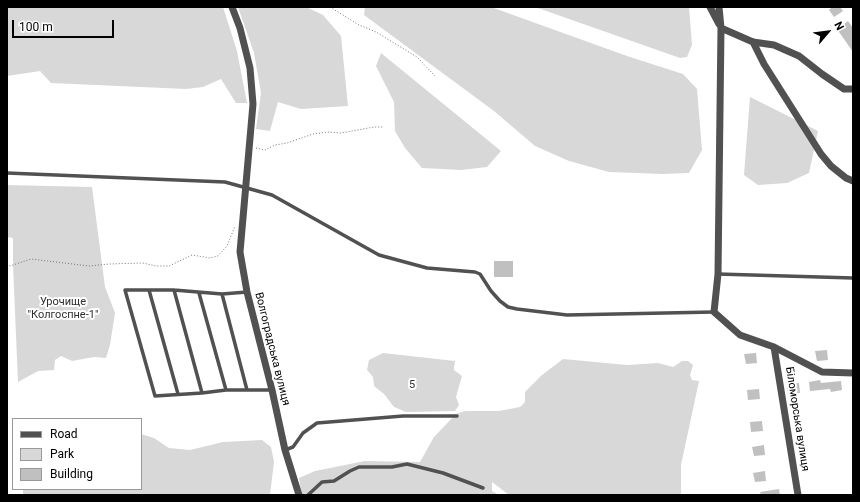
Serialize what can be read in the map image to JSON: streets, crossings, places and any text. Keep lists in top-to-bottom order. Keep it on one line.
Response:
{"streets":{"street":["Волгоградська вулиця","Біломорська вулиця"]},"parks":["Урочище \"Колгоспне-1\"","5"],"legend":["Road","Park","Building"],"scale_bar":"100 m","north":"top right"}
